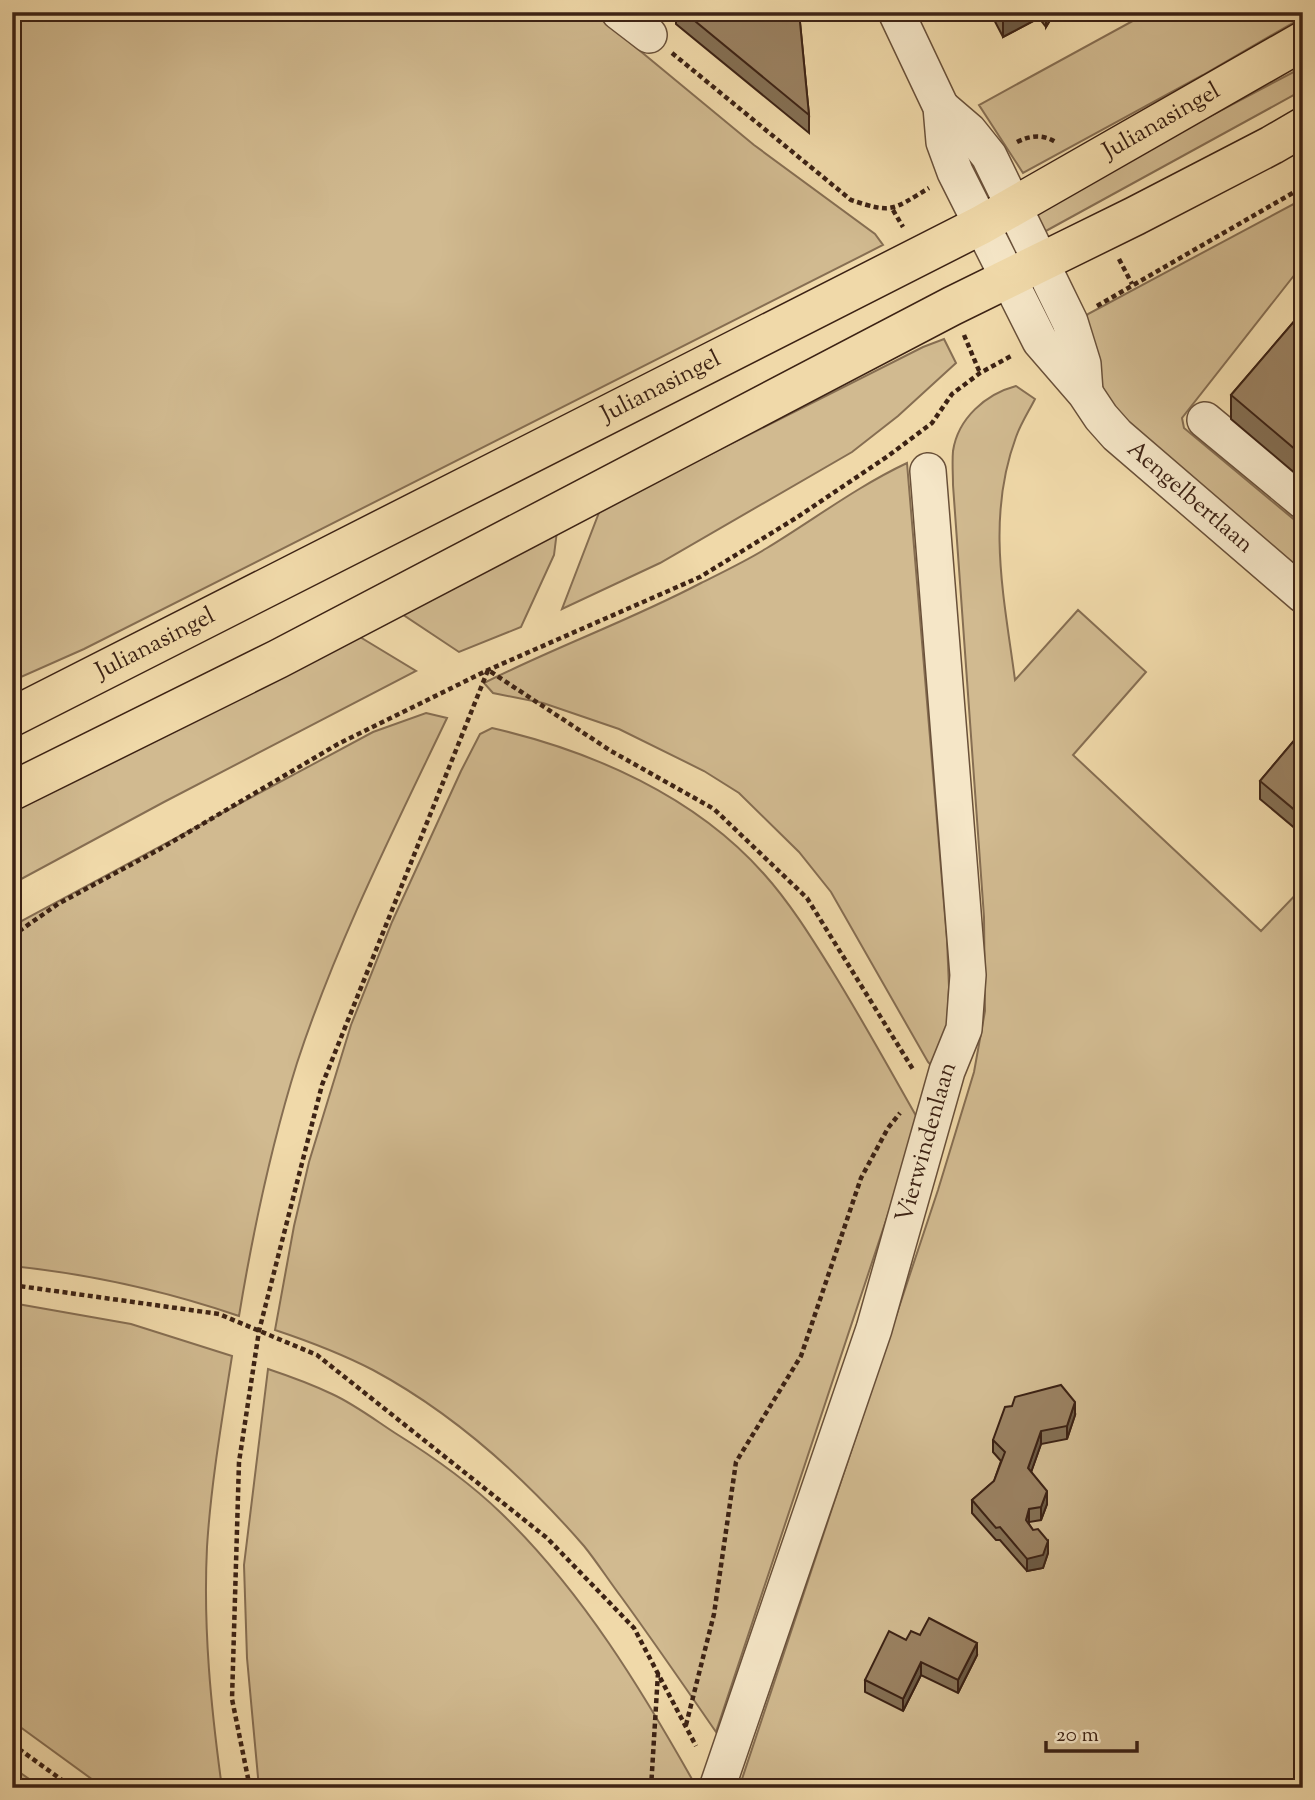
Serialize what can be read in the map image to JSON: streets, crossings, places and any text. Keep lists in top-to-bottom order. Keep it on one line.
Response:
{"streets":{"main road":["Julianasingel"],"street":["Aengelbertlaan","Vierwindenlaan"]},"scale_bar":"20 m"}
